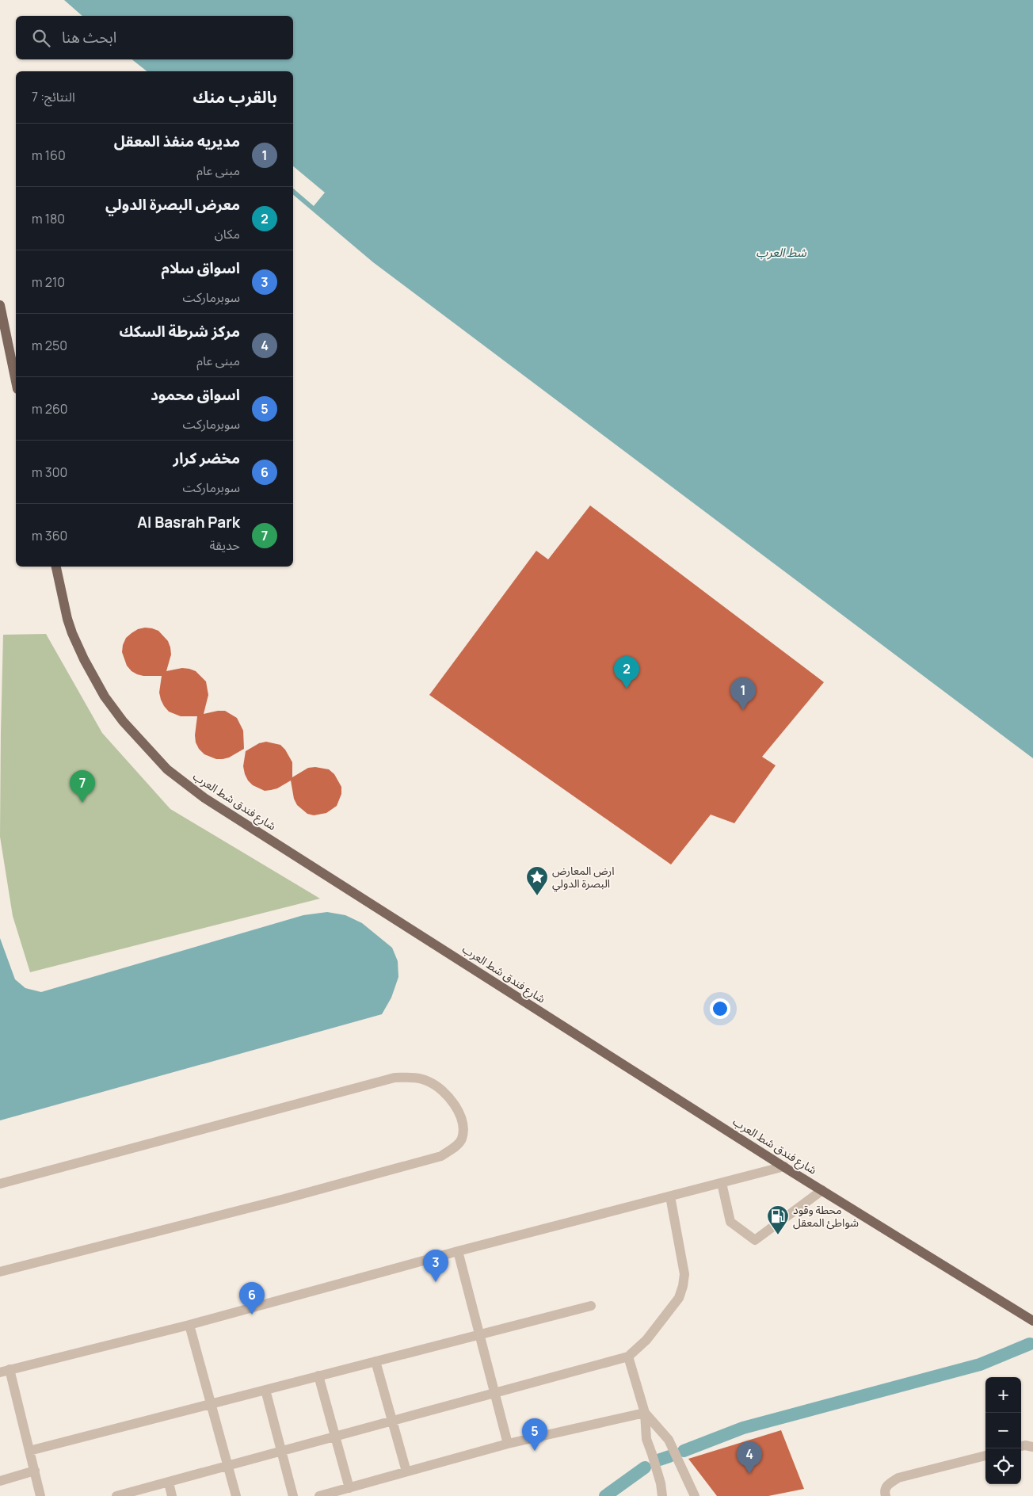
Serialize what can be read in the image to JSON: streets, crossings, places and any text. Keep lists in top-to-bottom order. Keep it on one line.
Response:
{"streets":{"main road":["شارع فندق شط العرب"]},"water":["شط العرب"],"places":{"place":["ارض المعارض البصرة الدولي"],"fuel station":["محطة وقود شواطئ المعقل"]},"page":{"search":"ابحث هنا","heading":["بالقرب منك","النتائج: 7"],"list":[{"mark":"1","name":"مديريه منفذ المعقل","note":"مبنى عام","value":"160 m"},{"mark":"2","name":"معرض البصرة الدولي","note":"مكان","value":"180 m"},{"mark":"3","name":"اسواق سلام","note":"سوبرماركت","value":"210 m"},{"mark":"4","name":"مركز شرطة السكك","note":"مبنى عام","value":"250 m"},{"mark":"5","name":"اسواق محمود","note":"سوبرماركت","value":"260 m"},{"mark":"6","name":"مخضر كرار","note":"سوبرماركت","value":"300 m"},{"mark":"7","name":"Al Basrah Park","note":"حديقة","value":"360 m"}],"pins":["2","1","7","3","6","5","4"],"map_buttons":["+","−"]}}
